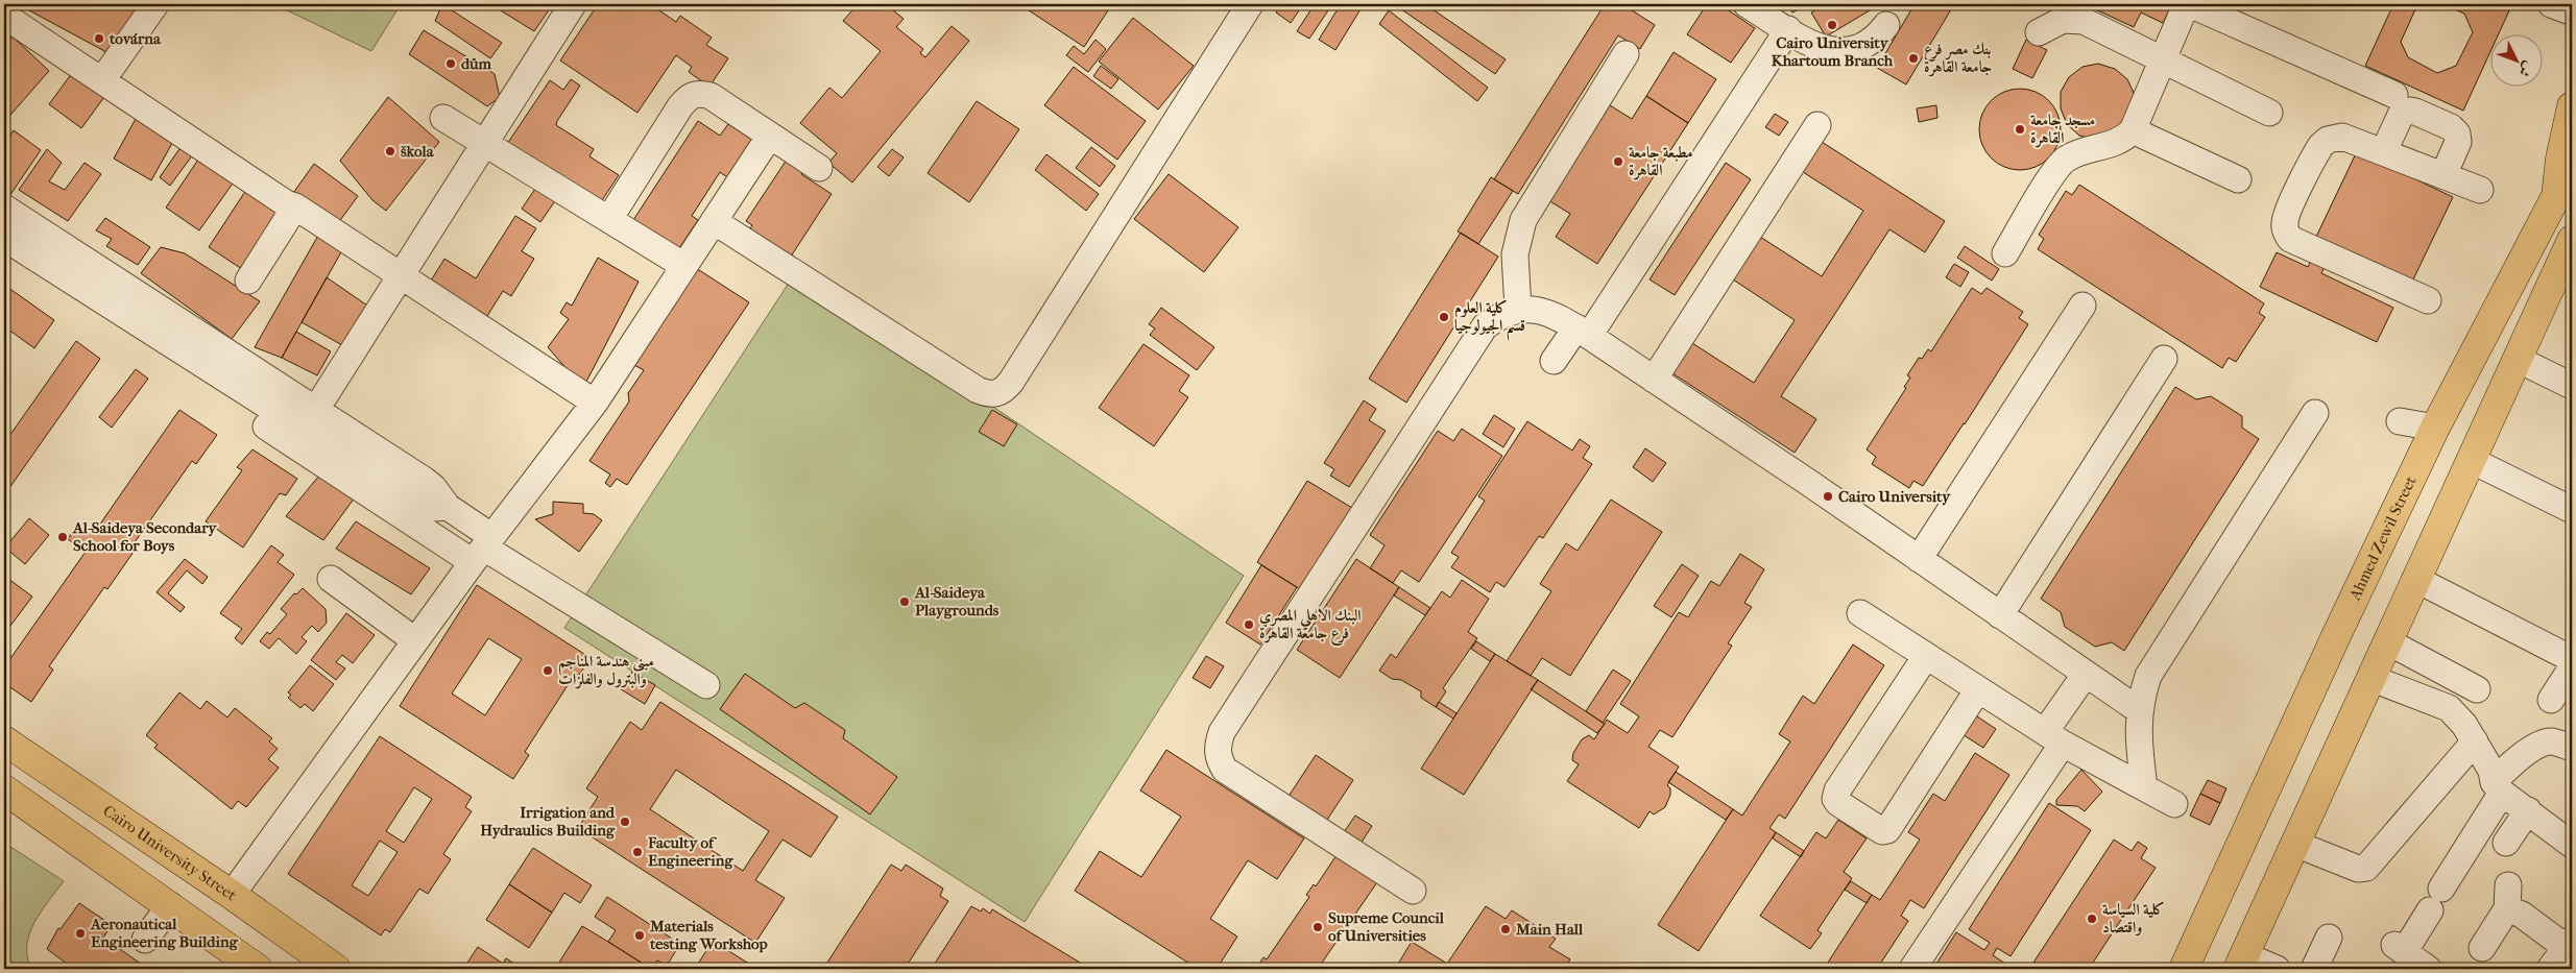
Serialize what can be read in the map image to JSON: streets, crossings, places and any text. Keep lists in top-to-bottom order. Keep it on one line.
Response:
{"streets":{"main road":["Ahmed Zewil Street","Cairo University Street"]},"places":["Cairo University Khartoum Branch","továrna","بنك مصر فرع جامعة القاهرة","dům","مسجد جامعة القاهرة","škola","مطبعة جامعة القاهرة","كلية العلوم قسم الجيولوجيا","Cairo University","Al-Saideya Secondary School for Boys","Al-Saideya Playgrounds","البنك الاهلي المصري فرع جامعة القاهرة","مبنى هندسة المناجم والبترول والفلزات","Irrigation and Hydraulics Building","Faculty of Engineering","كلية السياسة واقتصاد","Supreme Council of Universities","Main Hall","Aeronautical Engineering Building","Materials testing Workshop"],"north":"bottom right"}
